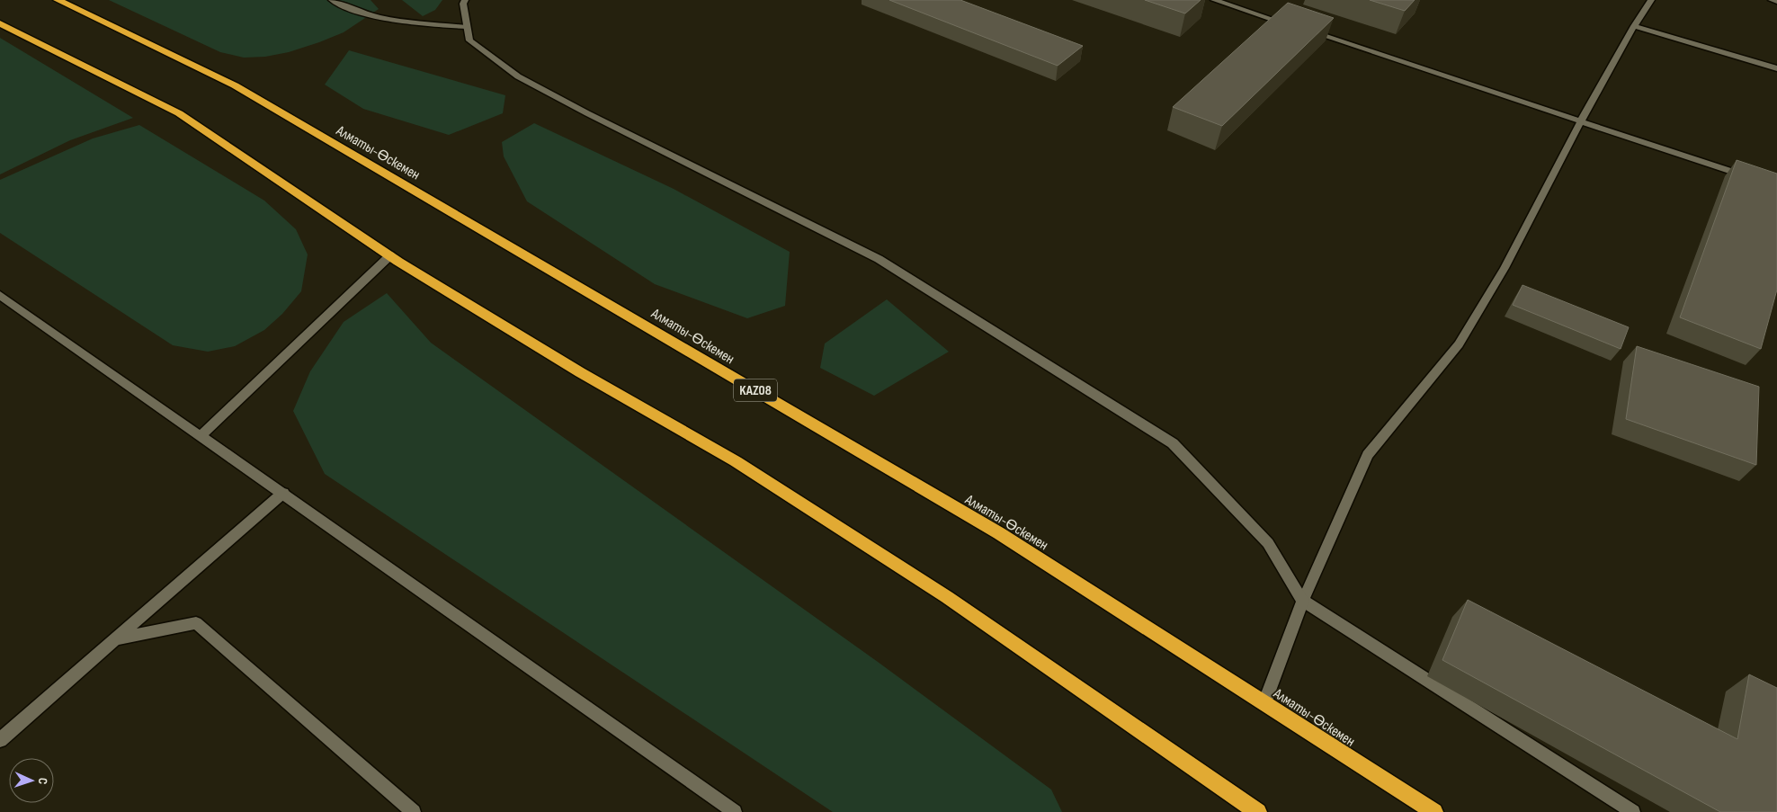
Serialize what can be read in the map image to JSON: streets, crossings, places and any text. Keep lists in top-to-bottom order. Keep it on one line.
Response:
{"streets":{"highway":["Алматы-Өскемен","KAZ08"]},"north":"right"}
